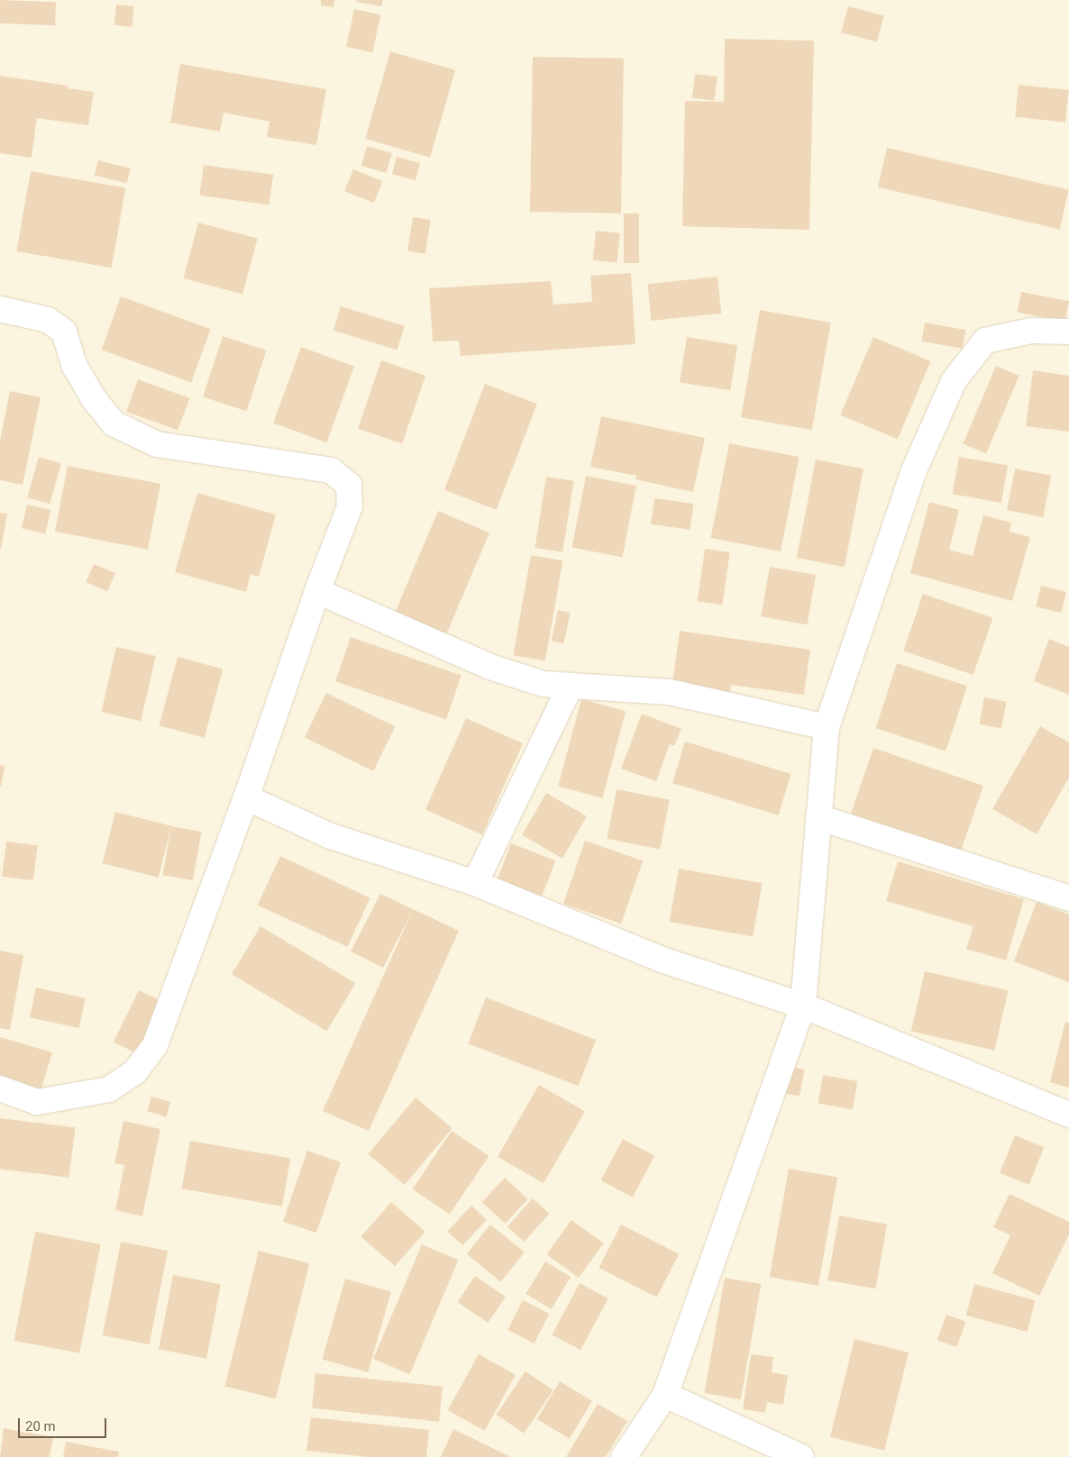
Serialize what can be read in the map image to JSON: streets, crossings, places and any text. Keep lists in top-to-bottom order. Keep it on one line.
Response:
{"scale_bar":"20 m"}
